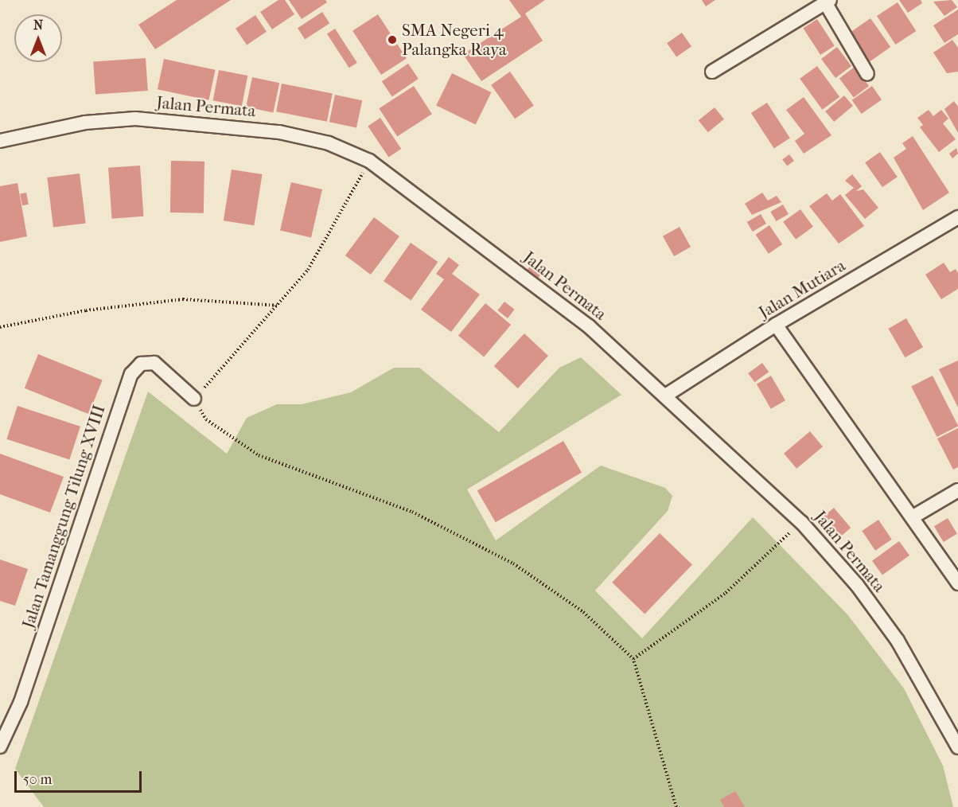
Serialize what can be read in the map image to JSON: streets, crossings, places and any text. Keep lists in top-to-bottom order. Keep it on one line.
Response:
{"streets":{"street":["Jalan Permata","Jalan Mutiara","Jalan Tamanggung Tilung XVIII"]},"crossings":[["Jalan Permata","Jalan Mutiara"]],"places":["SMA Negeri 4 Palangka Raya"],"scale_bar":"50 m","north":"top"}
